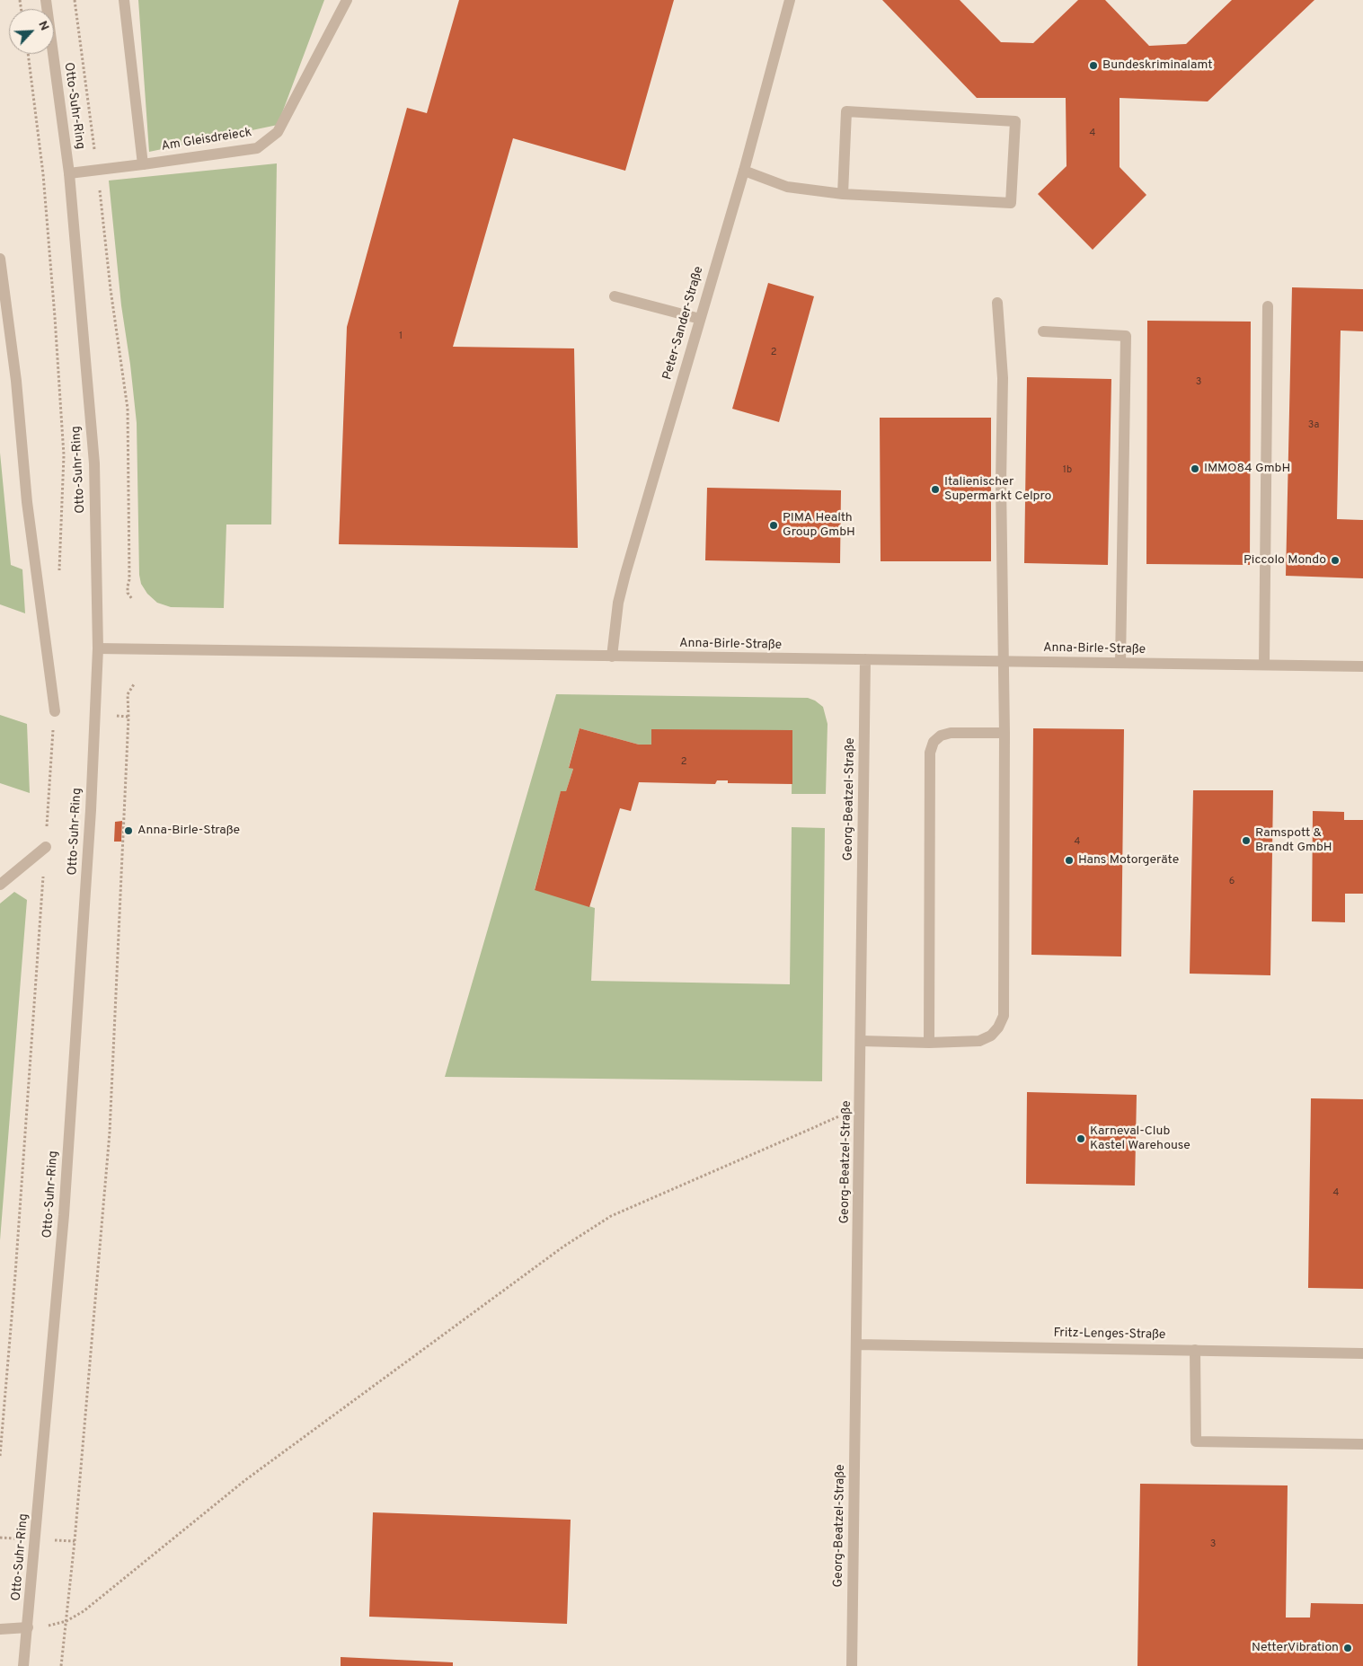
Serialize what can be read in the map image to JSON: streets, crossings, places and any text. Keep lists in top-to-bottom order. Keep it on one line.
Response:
{"streets":{"street":["Otto-Suhr-Ring","Am Gleisdreieck","Peter-Sander-Straße","Anna-Birle-Straße","Georg-Beatzel-Straße","Fritz-Lenges-Straße"]},"crossings":[["Otto-Suhr-Ring","Am Gleisdreieck"],["Otto-Suhr-Ring","Anna-Birle-Straße"],["Peter-Sander-Straße","Anna-Birle-Straße"],["Anna-Birle-Straße","Georg-Beatzel-Straße"],["Georg-Beatzel-Straße","Fritz-Lenges-Straße"]],"places":["Bundeskriminalamt","IMMO84 GmbH","Italienischer Supermarkt Celpro","PIMA Health Group GmbH","Piccolo Mondo","Anna-Birle-Straße","Ramspott & Brandt GmbH","Hans Motorgeräte","Karneval-Club Kastel Warehouse","NetterVibration"],"house_numbers":["4","1","2","3","3a","1b","2","4","6","4","3"],"north":"top right"}
